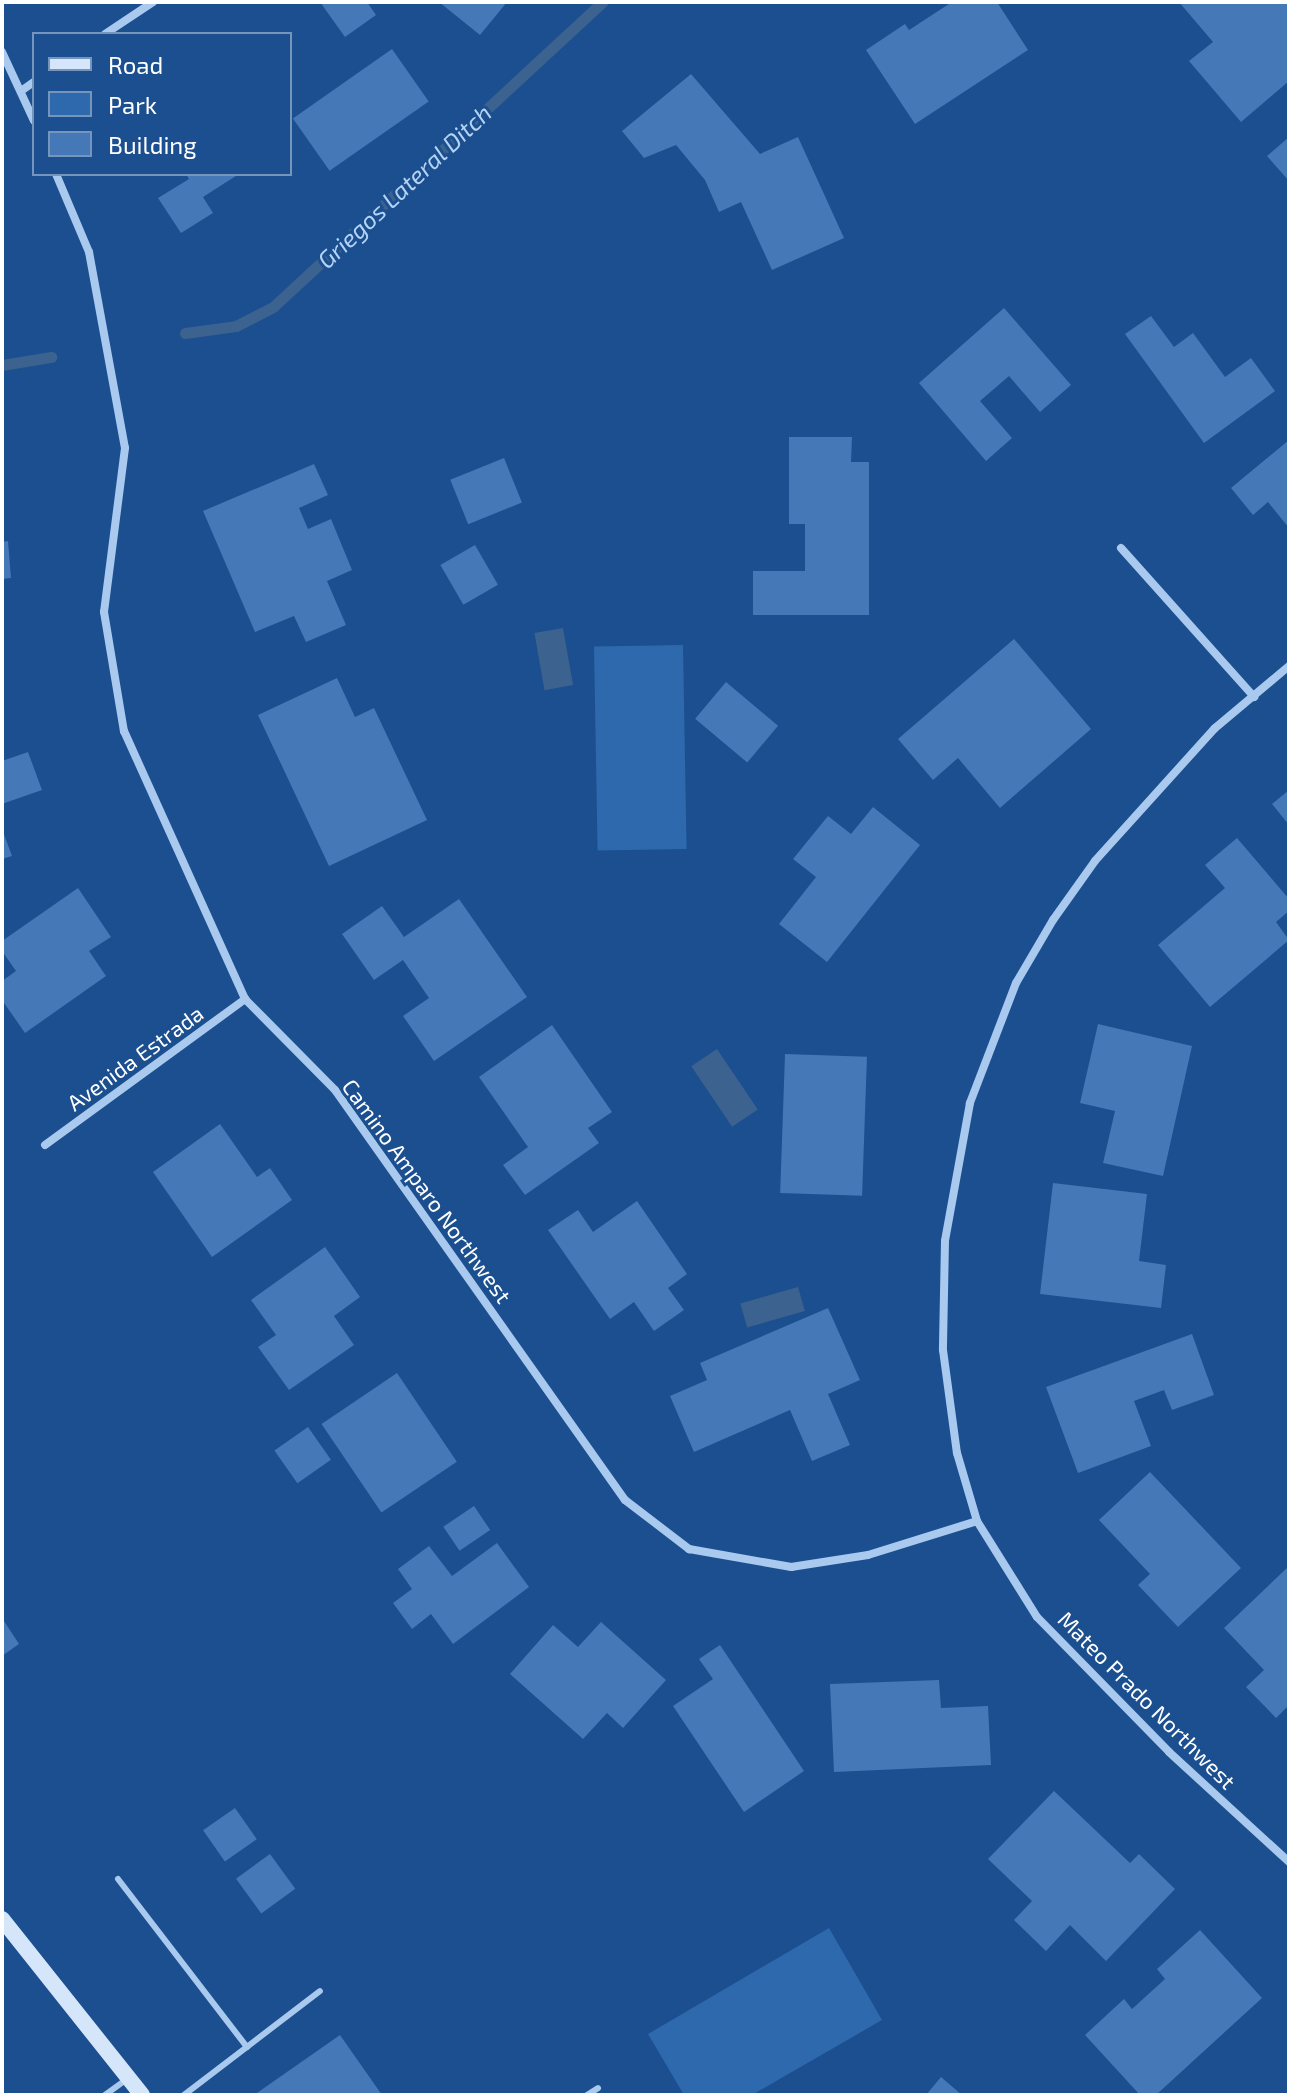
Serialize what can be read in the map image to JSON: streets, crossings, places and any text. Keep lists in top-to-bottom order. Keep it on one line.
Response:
{"streets":{"street":["Avenida Estrada","Camino Amparo Northwest","Mateo Prado Northwest"]},"crossings":[["Avenida Estrada","Camino Amparo Northwest"],["Camino Amparo Northwest","Mateo Prado Northwest"]],"water":["Griegos Lateral Ditch"],"legend":["Road","Park","Building"]}
